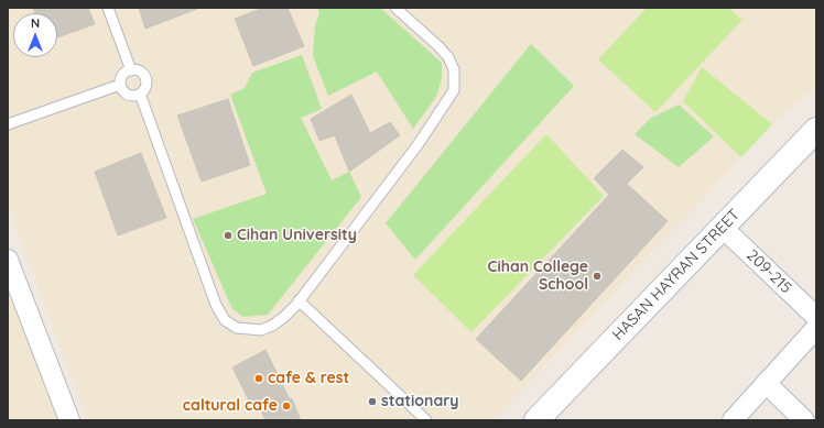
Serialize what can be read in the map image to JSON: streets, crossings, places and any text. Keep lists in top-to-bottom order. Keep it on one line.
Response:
{"streets":{"street":["209-215","HASAN HAYRAN STREET"]},"crossings":[["209-215","HASAN HAYRAN STREET"]],"places":["Cihan University","Cihan College School","cafe & rest","stationary","caltural cafe"],"north":"top"}
